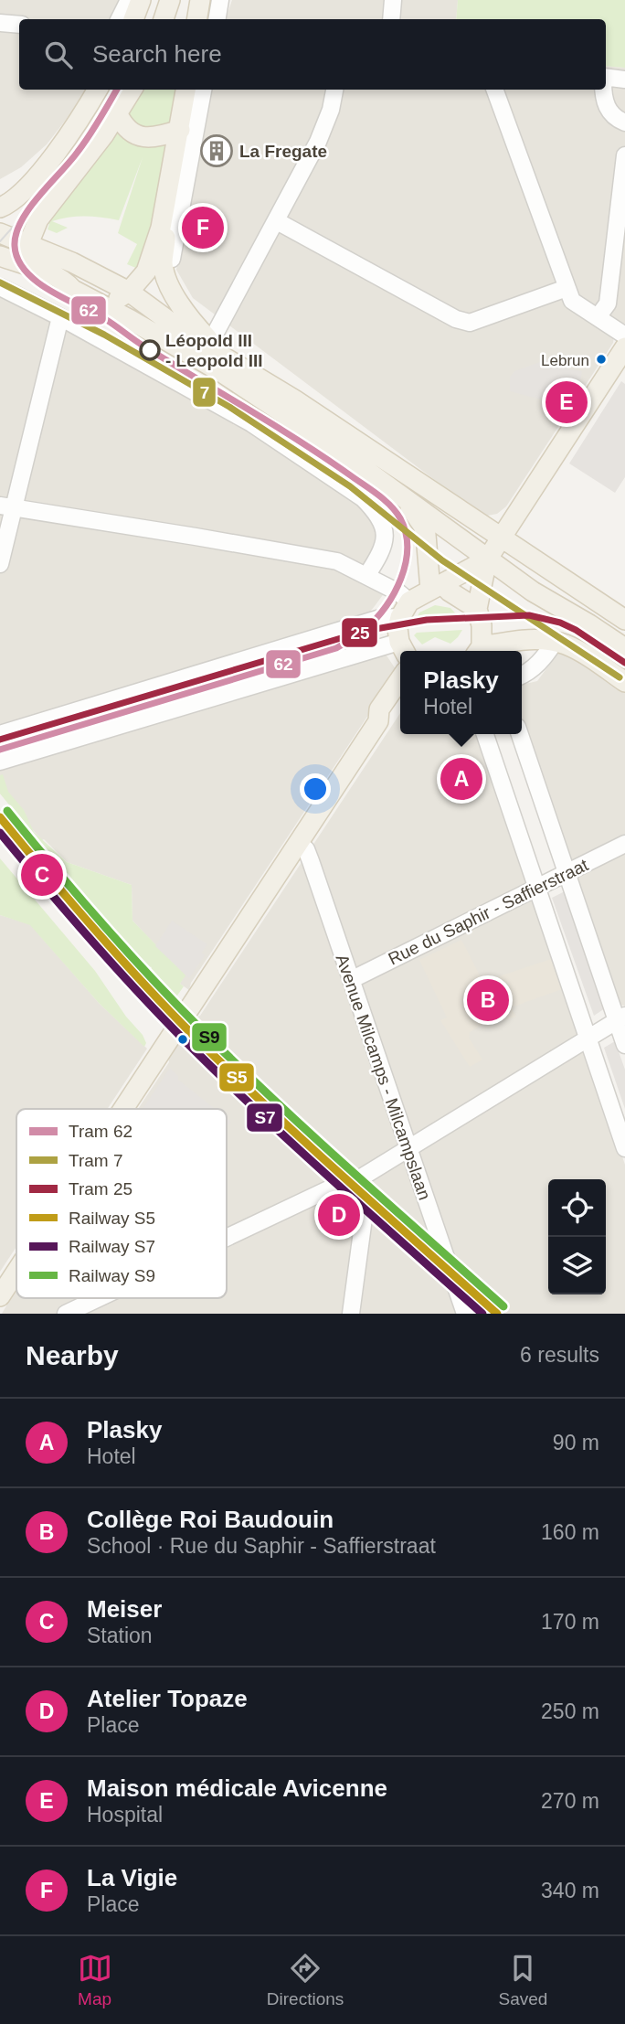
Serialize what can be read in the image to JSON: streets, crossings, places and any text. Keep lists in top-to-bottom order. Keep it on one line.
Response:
{"streets":{"street":["Rue du Saphir - Saffierstraat","Avenue Milcamps - Milcampslaan"]},"crossings":[["Rue du Saphir - Saffierstraat","Avenue Milcamps - Milcampslaan"]],"places":{"building":["La Fregate"],"other":["Léopold III - Leopold III","Lebrun"]},"lines":["tram line 62","tram line 7","tram line 25","rail line S9","rail line S5","rail line S7"],"legend":["Tram 62","Tram 7","Tram 25","Railway S5","Railway S7","Railway S9"],"page":{"search":"Search here","pins":["F","E","A","C","B","D"],"popup":["Plasky","Hotel"],"heading":["Nearby","6 results"],"list":[{"mark":"A","name":"Plasky","note":"Hotel","value":"90 m"},{"mark":"B","name":"Collège Roi Baudouin","note":"School · Rue du Saphir - Saffierstraat","value":"160 m"},{"mark":"C","name":"Meiser","note":"Station","value":"170 m"},{"mark":"D","name":"Atelier Topaze","note":"Place","value":"250 m"},{"mark":"E","name":"Maison médicale Avicenne","note":"Hospital","value":"270 m"},{"mark":"F","name":"La Vigie","note":"Place","value":"340 m"}],"nav":["Map","Directions","Saved"]}}
